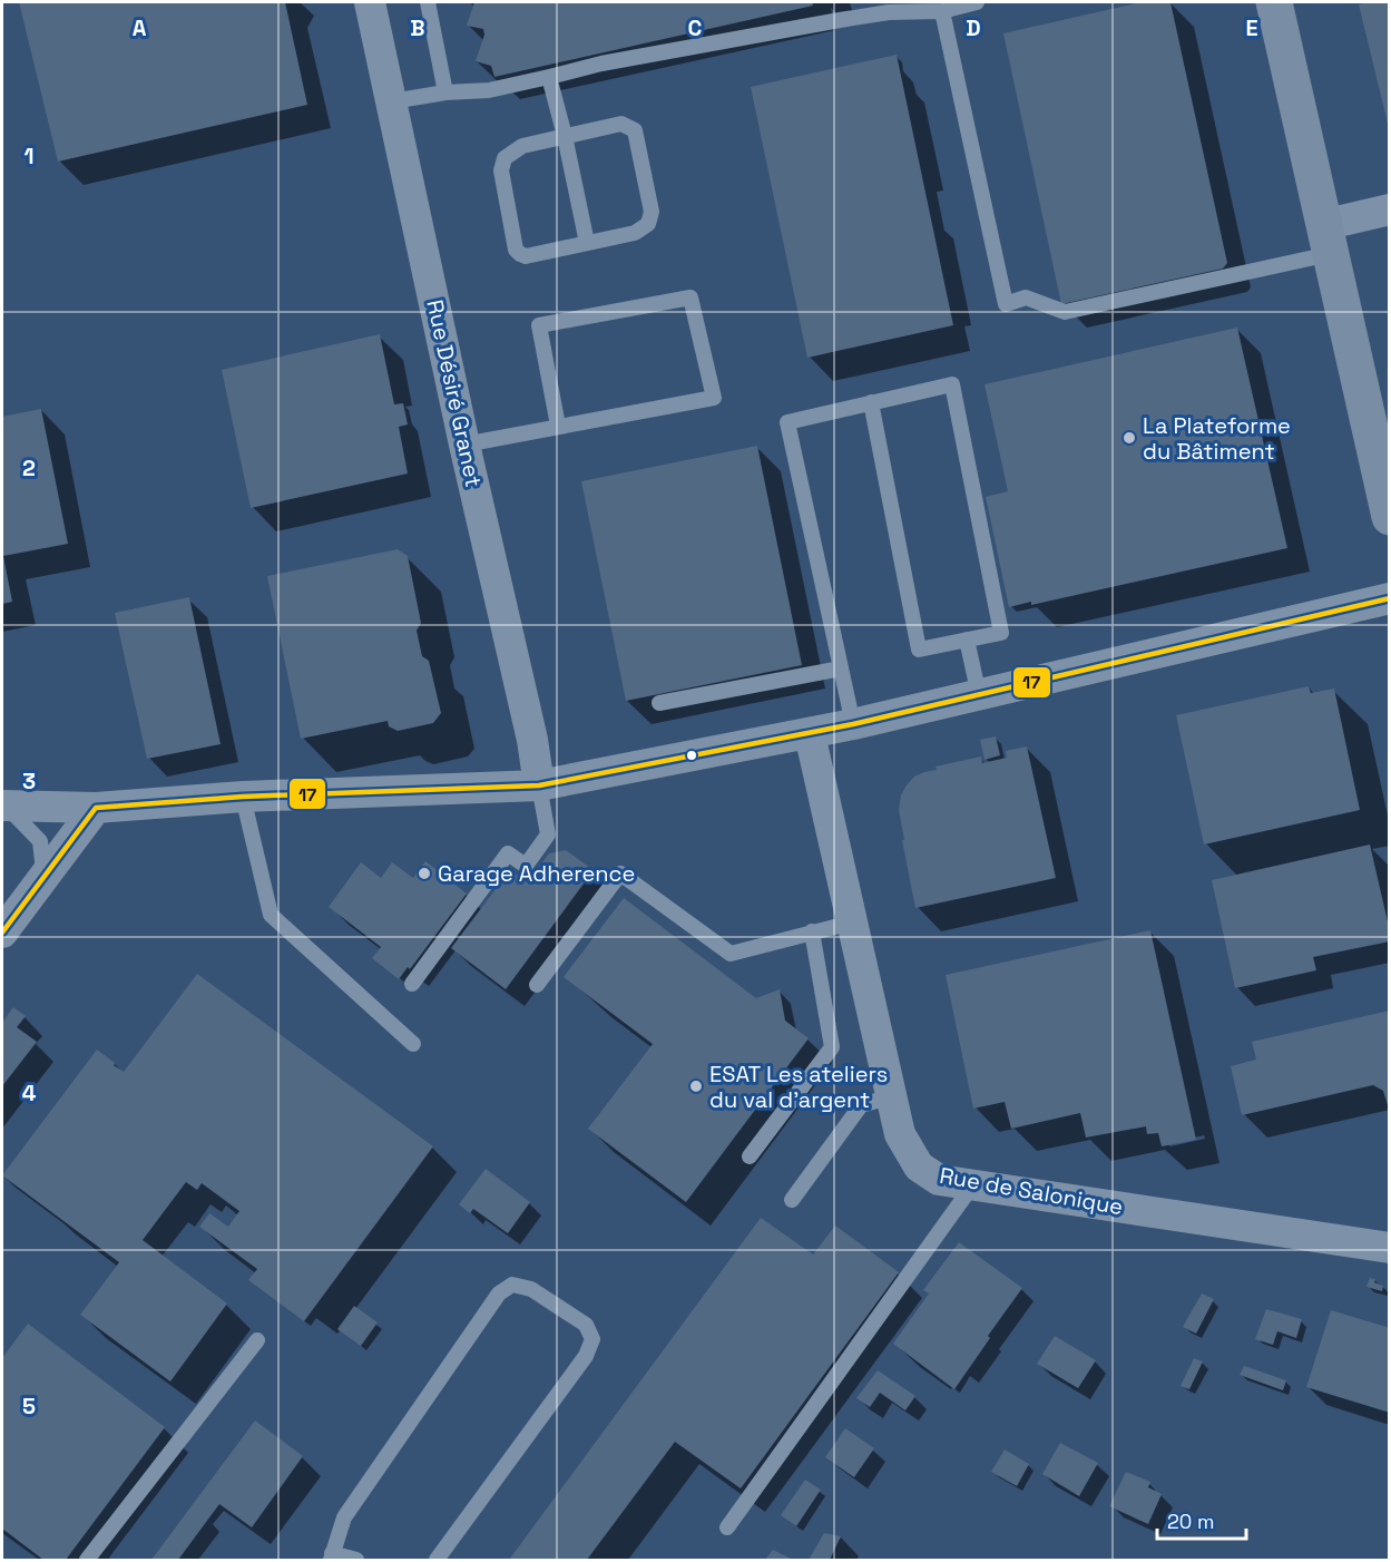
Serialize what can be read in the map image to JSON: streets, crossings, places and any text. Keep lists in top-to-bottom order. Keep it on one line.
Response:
{"streets":{"street":["Rue Désiré Granet","Rue de Salonique"]},"places":["La Plateforme du Bâtiment","Garage Adherence","ESAT Les ateliers du val d'argent"],"lines":["transit line 17"],"scale_bar":"20 m","grid":{"columns":["A","B","C","D","E"],"rows":["1","2","3","4","5"]}}
